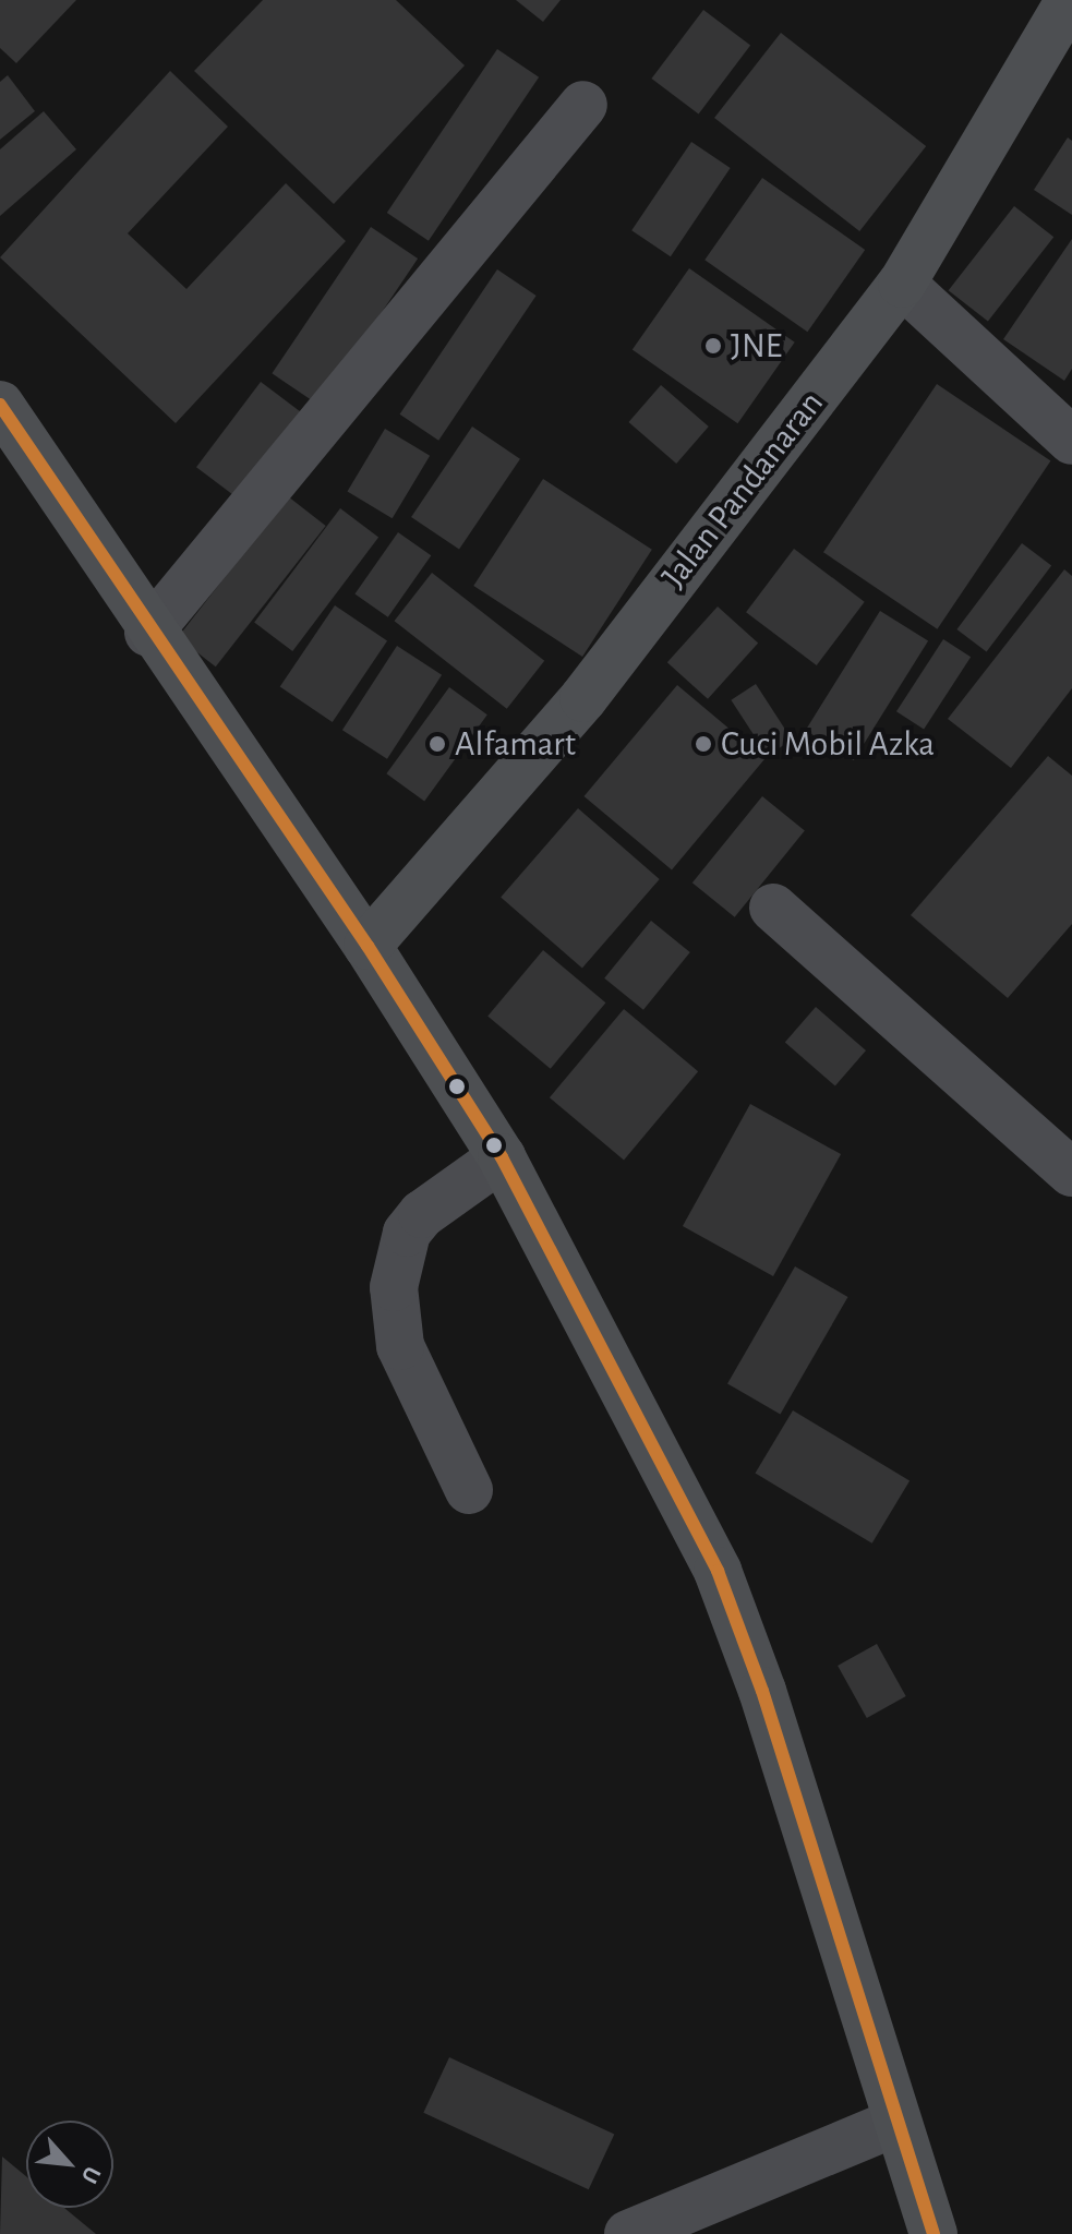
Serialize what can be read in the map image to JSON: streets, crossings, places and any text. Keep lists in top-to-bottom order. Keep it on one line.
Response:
{"streets":{"main road":["Jalan Pandanaran"]},"places":["JNE","Alfamart","Cuci Mobil Azka"],"north":"bottom right"}
